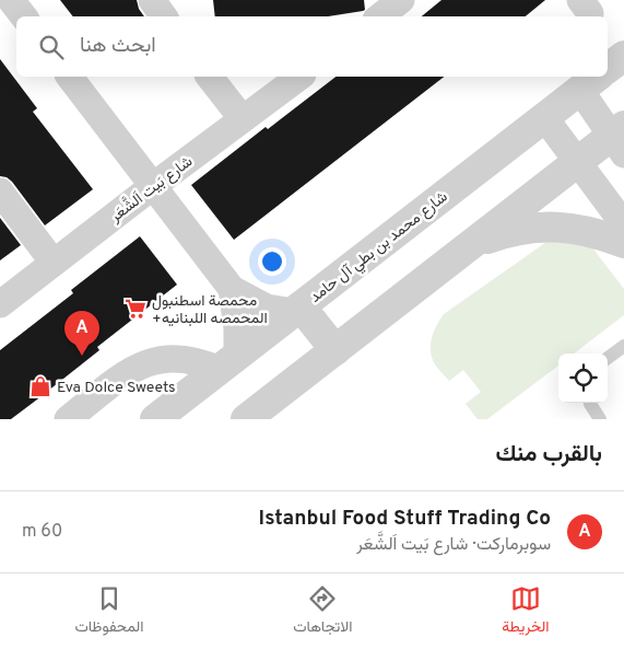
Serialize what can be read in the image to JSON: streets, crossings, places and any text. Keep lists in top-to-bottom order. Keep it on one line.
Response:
{"streets":{"street":["شارع بَيت اَلشَّعَر","شارع محمد بن بطي آل حامد"]},"places":{"supermarket":["محمصة اسطنبول +المحمصه اللبنانيه"],"shop":["Eva Dolce Sweets"]},"page":{"search":"ابحث هنا","pins":"A","heading":"بالقرب منك","list":[{"mark":"A","name":"Istanbul Food Stuff Trading Co","note":"سوبرماركت · شارع بَيت اَلشَّعَر","value":"60 m"}],"nav":["الخريطة","الاتجاهات","المحفوظات"]}}
